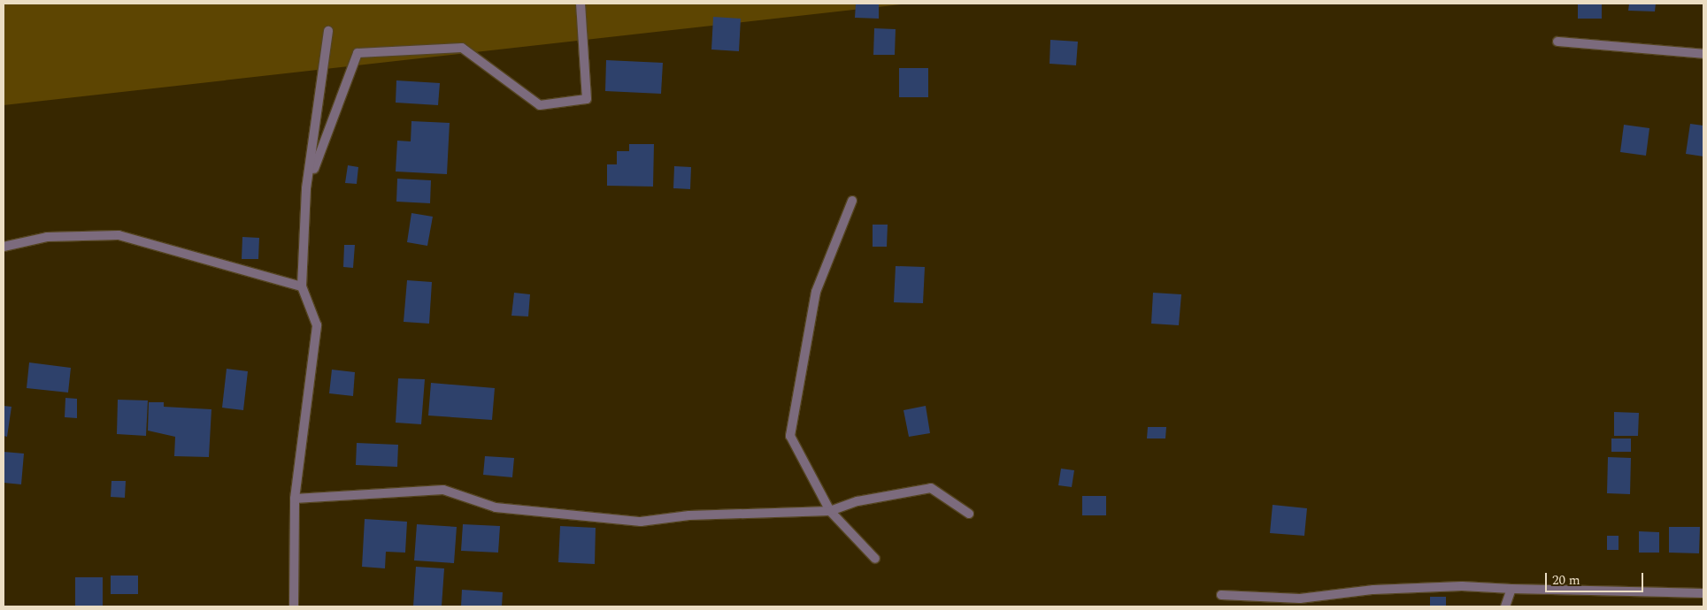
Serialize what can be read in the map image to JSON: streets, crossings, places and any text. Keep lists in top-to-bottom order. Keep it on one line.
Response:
{"scale_bar":"20 m"}
